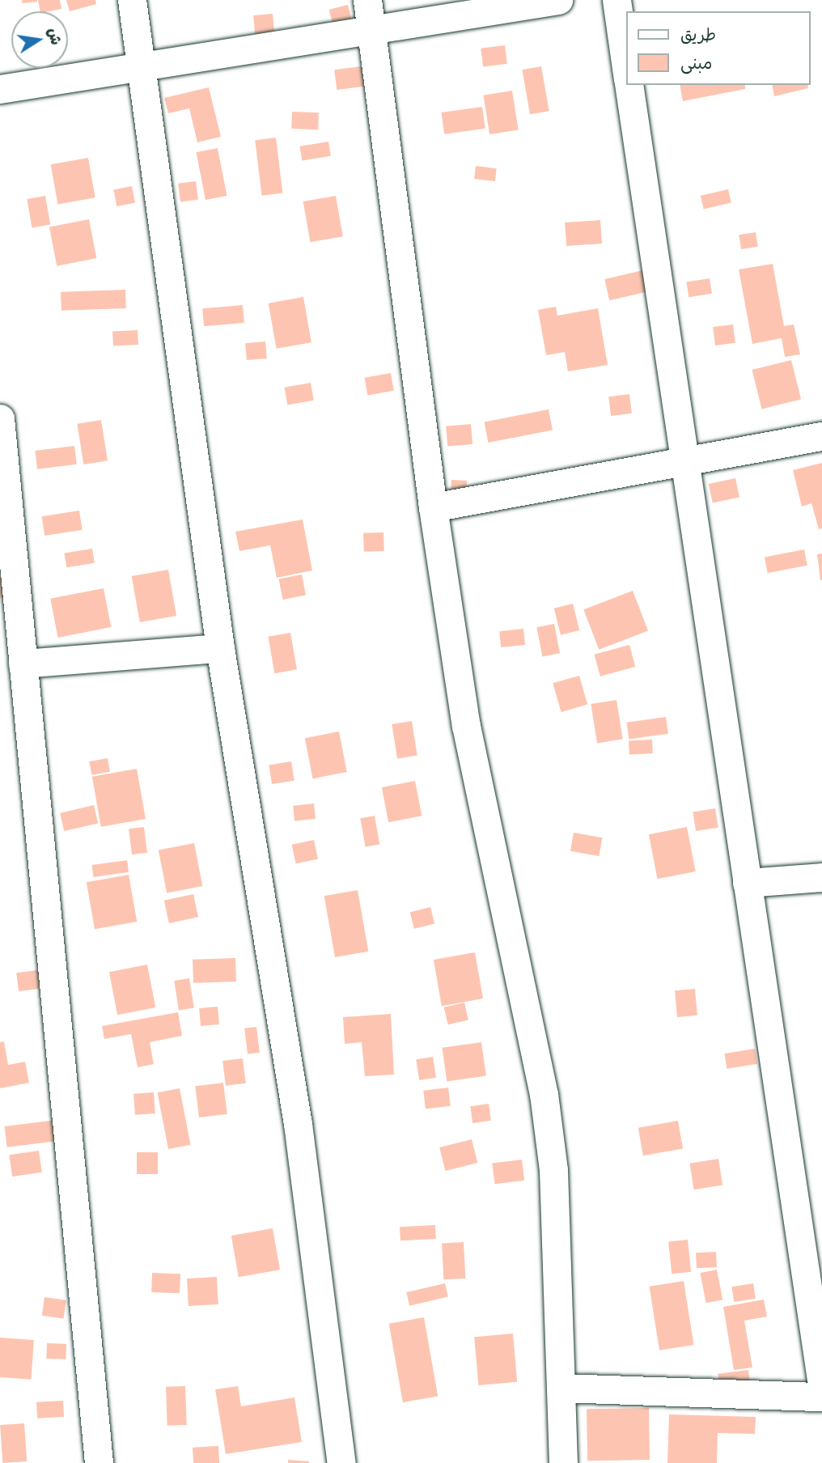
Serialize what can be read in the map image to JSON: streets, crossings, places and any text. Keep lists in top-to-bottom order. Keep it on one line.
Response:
{"legend":["طريق","مبنى"],"north":"right"}
